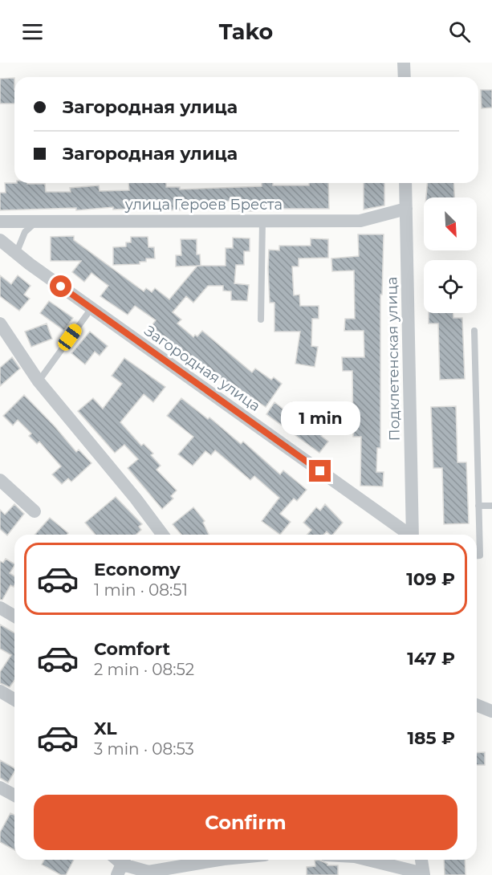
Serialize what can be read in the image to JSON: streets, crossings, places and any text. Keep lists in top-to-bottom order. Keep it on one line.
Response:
{"streets":{"street":["улица Героев Бреста","Подклетенская улица","Загородная улица"]},"crossings":[["улица Героев Бреста","Подклетенская улица"]],"north":"bottom right","page":{"header":"Tako","banner":["Загородная улица","Загородная улица"],"bubble":"1 min","list":[{"name":"Economy","note":"1 min · 08:51","value":"109 ₽"},{"name":"Comfort","note":"2 min · 08:52","value":"147 ₽"},{"name":"XL","note":"3 min · 08:53","value":"185 ₽"}],"buttons":"Confirm"}}
